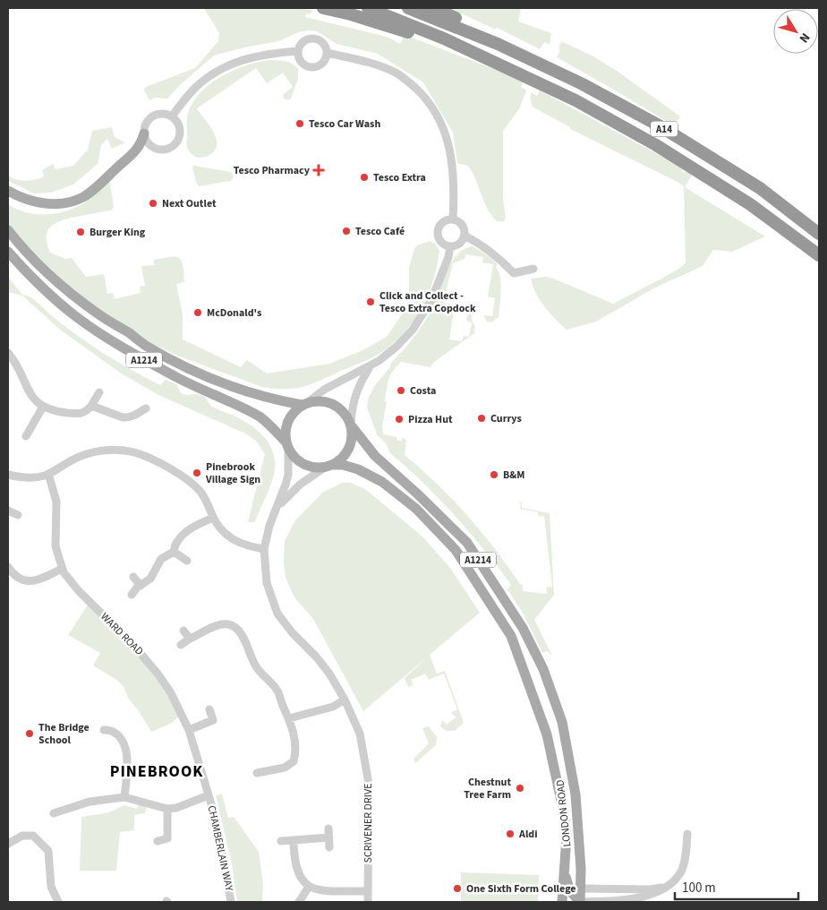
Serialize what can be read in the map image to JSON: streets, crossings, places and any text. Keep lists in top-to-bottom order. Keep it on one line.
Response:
{"streets":{"highway":["A14"],"main road":["A1214","LONDON ROAD"],"street":["WARD ROAD","SCRIVENER DRIVE","CHAMBERLAIN WAY"]},"crossings":[["A1214","LONDON ROAD"],["A1214","SCRIVENER DRIVE"],["WARD ROAD","CHAMBERLAIN WAY"],["LONDON ROAD","SCRIVENER DRIVE"]],"districts":["PINEBROOK"],"places":{"other":["Tesco Car Wash","Tesco Extra","Next Outlet","Tesco Café","Burger King","Click and Collect - Tesco Extra Copdock","McDonald's","Costa","Currys","Pizza Hut","Pinebrook Village Sign","B&M","The Bridge School","Chestnut Tree Farm","Aldi","One Sixth Form College"],"health":["Tesco Pharmacy"]},"scale_bar":"100 m","north":"bottom right"}
